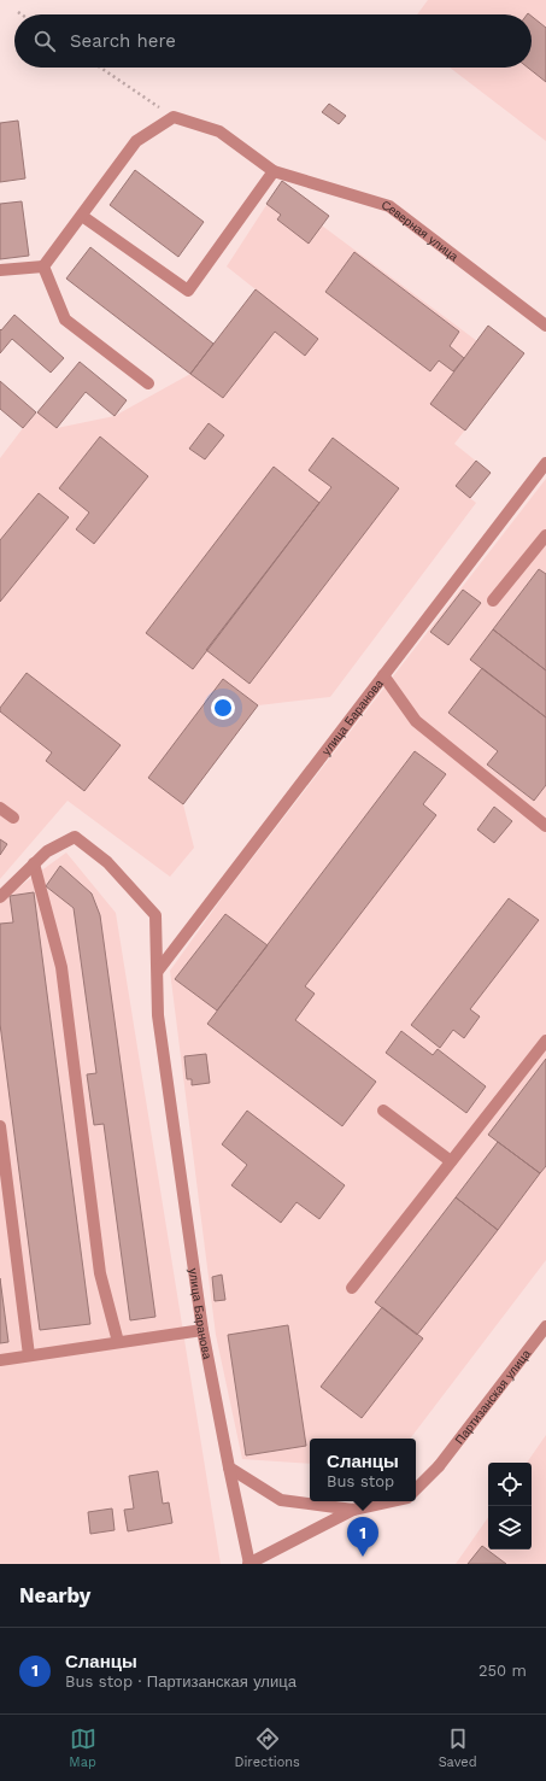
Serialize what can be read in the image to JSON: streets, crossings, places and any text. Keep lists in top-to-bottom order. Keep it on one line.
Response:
{"streets":{"street":["Северная улица","улица Баранова","Партизанская улица"]},"page":{"search":"Search here","popup":["Сланцы","Bus stop"],"pins":"1","heading":"Nearby","list":[{"mark":"1","name":"Сланцы","note":"Bus stop · Партизанская улица","value":"250 m"}],"nav":["Map","Directions","Saved"]}}
